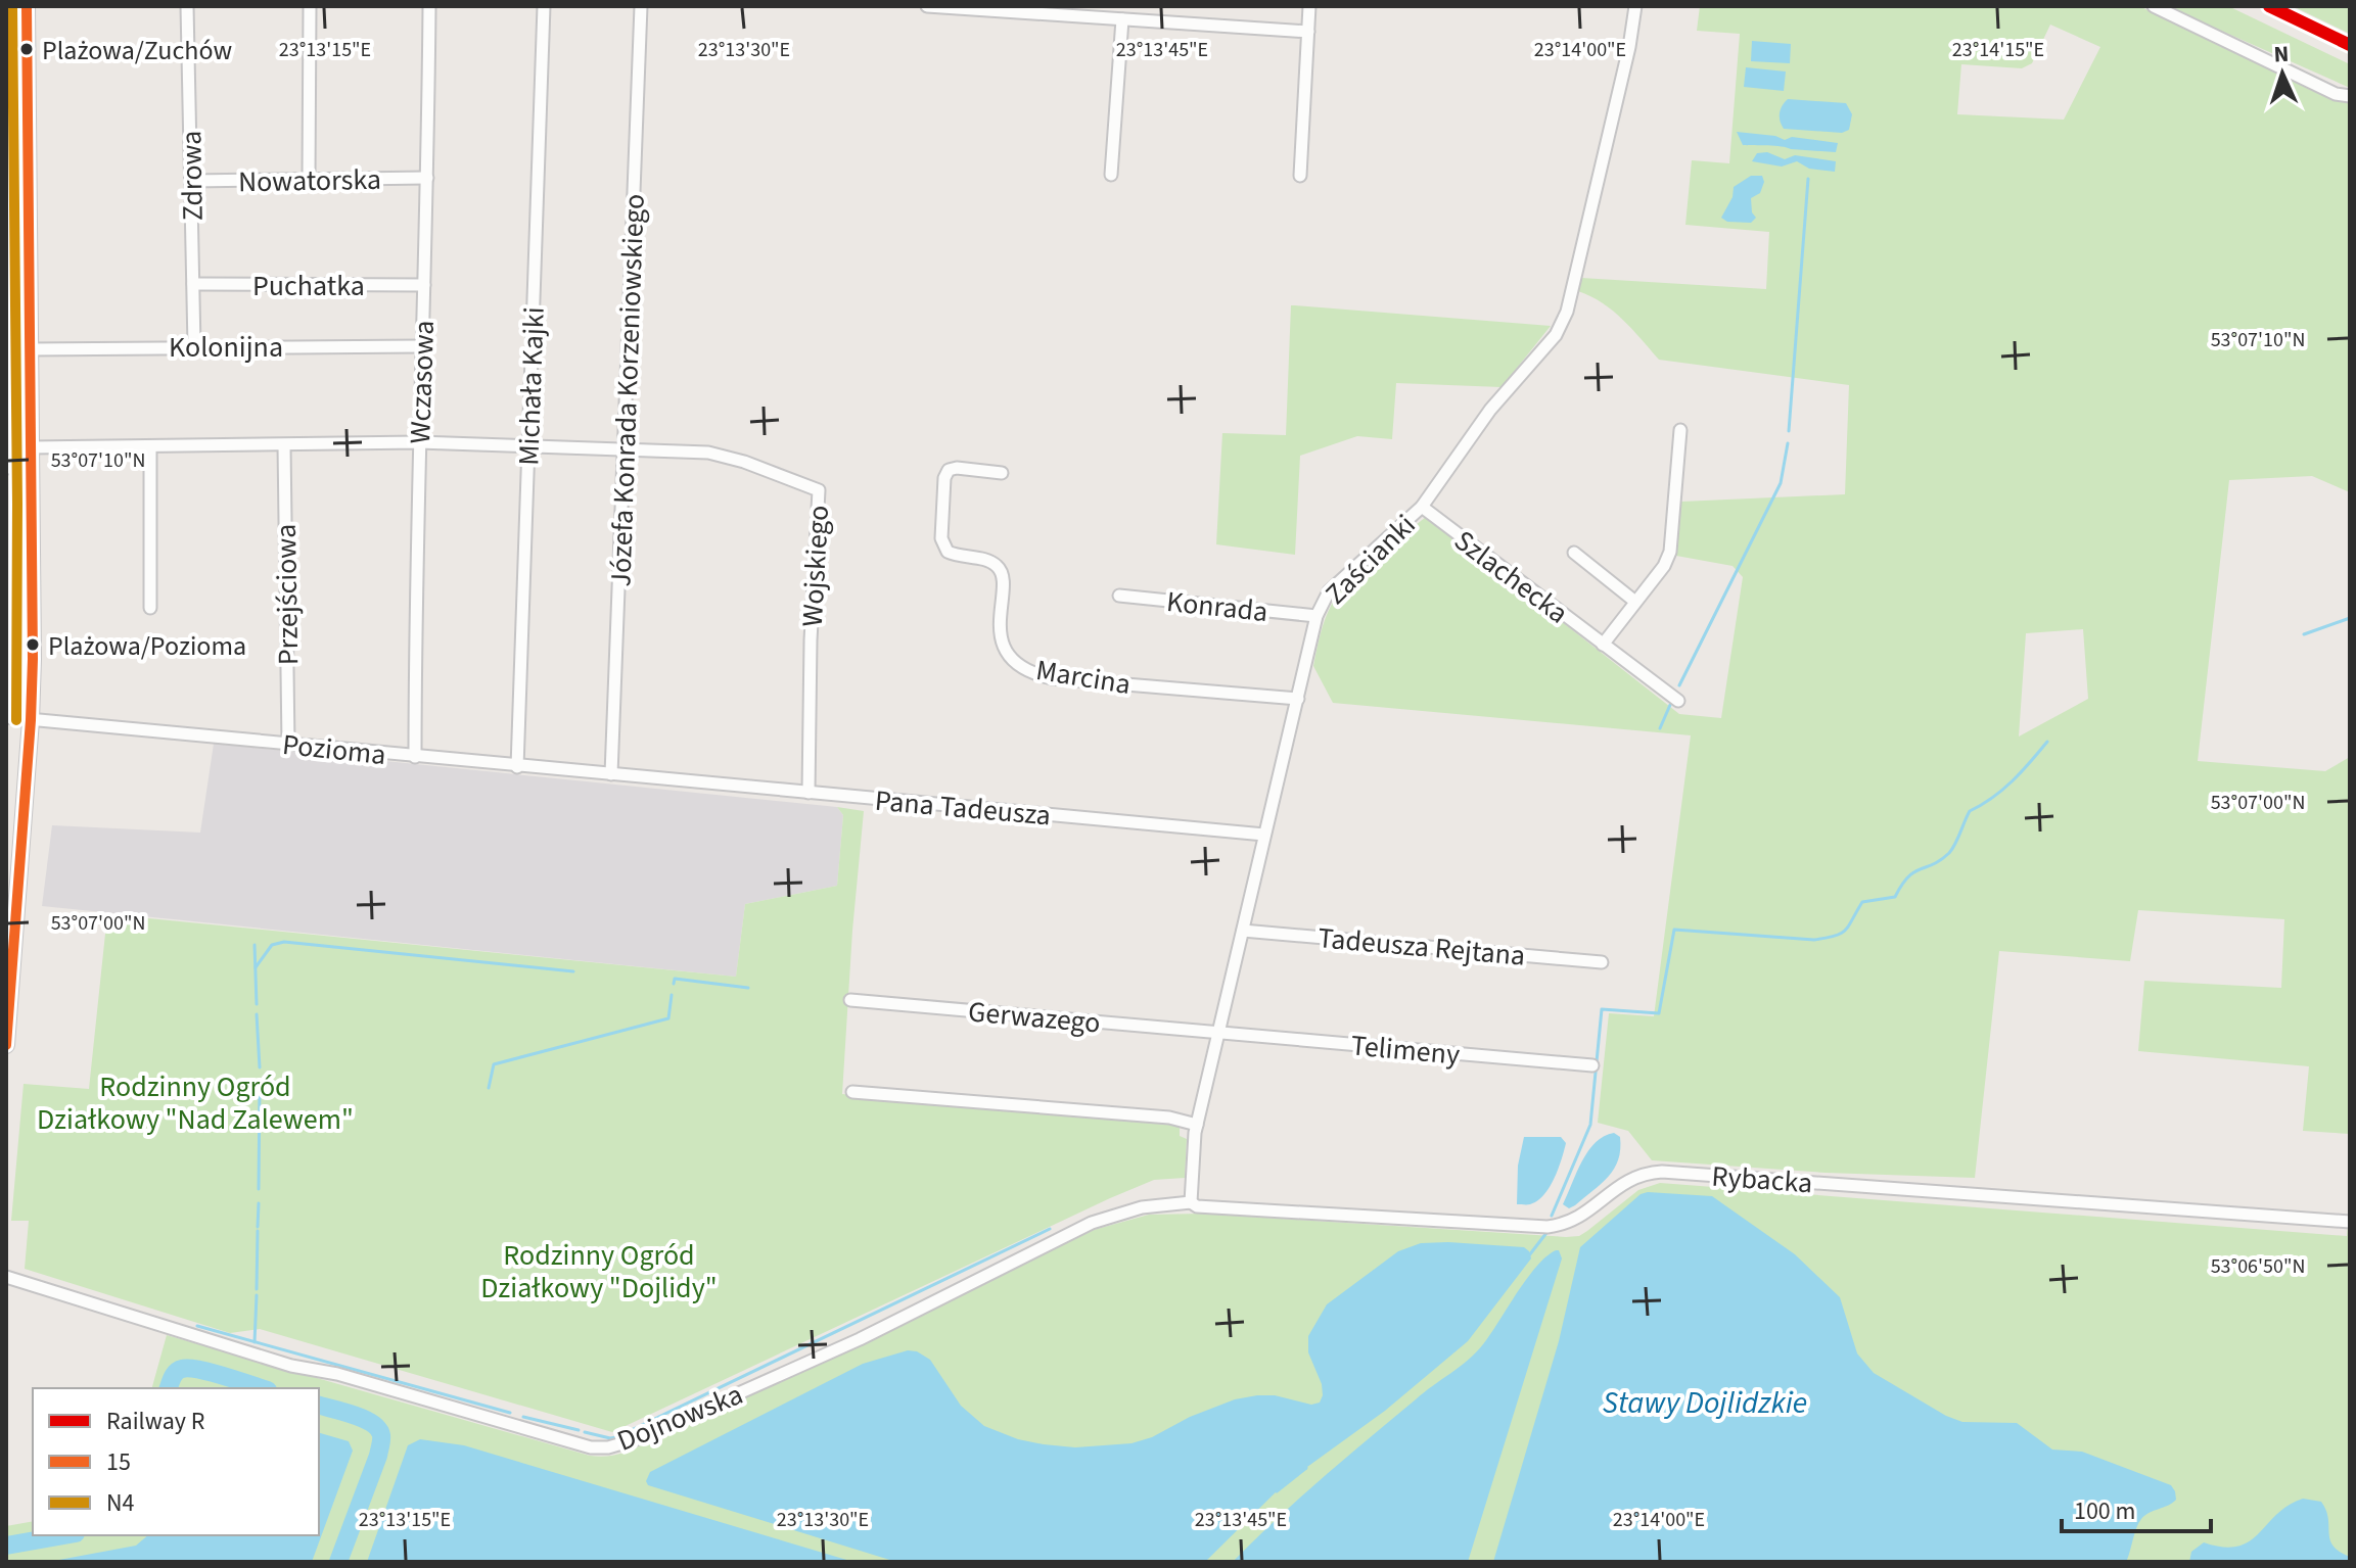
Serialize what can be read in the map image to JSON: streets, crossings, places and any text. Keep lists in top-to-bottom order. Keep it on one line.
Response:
{"streets":{"street":["Zdrowa","Nowatorska","Puchatka","Kolonijna","Wczasowa","Michała Kajki","Józefa Konrada Korzeniowskiego","Zaścianki","Wojskiego","Szlachecka","Przejściowa","Konrada","Marcina","Pozioma","Pana Tadeusza","Tadeusza Rejtana","Gerwazego","Telimeny","Rybacka","Dojnowska"]},"crossings":[["Zdrowa","Nowatorska"],["Zdrowa","Puchatka"],["Zdrowa","Kolonijna"],["Nowatorska","Wczasowa"],["Puchatka","Wczasowa"],["Kolonijna","Wczasowa"],["Wczasowa","Pozioma"],["Michała Kajki","Pozioma"],["Józefa Konrada Korzeniowskiego","Wojskiego"],["Józefa Konrada Korzeniowskiego","Pozioma"],["Zaścianki","Szlachecka"],["Zaścianki","Konrada"],["Zaścianki","Marcina"],["Zaścianki","Pana Tadeusza"],["Zaścianki","Tadeusza Rejtana"],["Zaścianki","Gerwazego"],["Zaścianki","Telimeny"],["Zaścianki","Rybacka"],["Zaścianki","Dojnowska"],["Wojskiego","Pana Tadeusza"],["Przejściowa","Pozioma"],["Pozioma","Pana Tadeusza"],["Gerwazego","Telimeny"],["Rybacka","Dojnowska"]],"water":["Stawy Dojlidzkie"],"parks":["Rodzinny Ogród Działkowy \"Nad Zalewem\"","Rodzinny Ogród Działkowy \"Dojlidy\""],"places":["Plażowa/Zuchów","Plażowa/Pozioma"],"lines":["rail line R","transit line 15","transit line N4"],"legend":["Railway R","15","N4"],"scale_bar":"100 m","north":"top","coordinates":["23°13'15\"E","23°13'30\"E","23°13'45\"E","23°14'00\"E","23°14'15\"E","53°07'10\"N","53°07'00\"N","53°06'50\"N"]}
